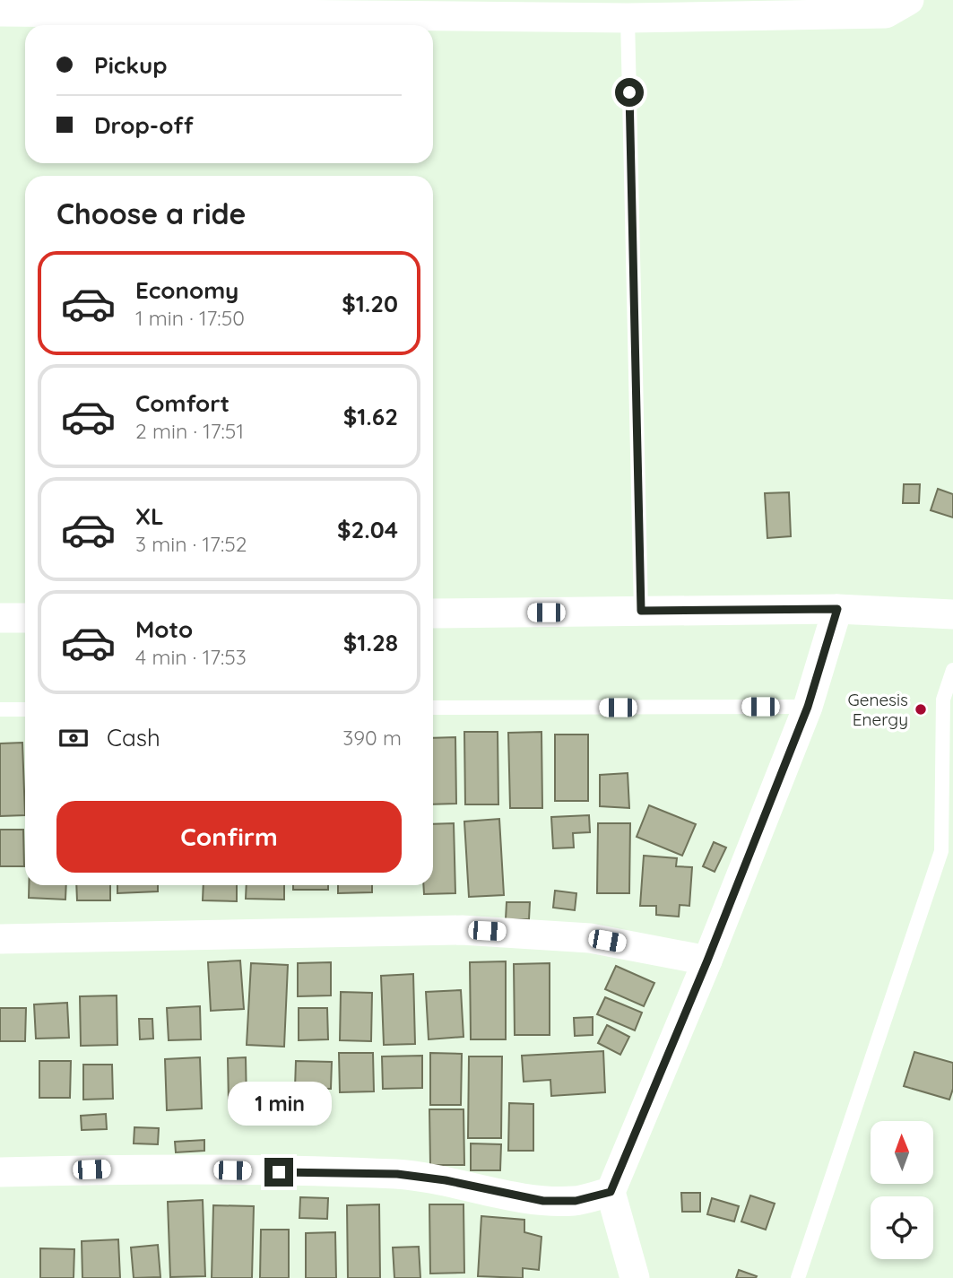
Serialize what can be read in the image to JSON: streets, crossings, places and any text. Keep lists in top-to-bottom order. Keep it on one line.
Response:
{"places":["Genesis Energy"],"north":"top","page":{"banner":["Pickup","Drop-off"],"heading":"Choose a ride","list":[{"name":"Economy","note":"1 min · 17:50","value":"$1.20"},{"name":"Comfort","note":"2 min · 17:51","value":"$1.62"},{"name":"XL","note":"3 min · 17:52","value":"$2.04"},{"name":"Moto","note":"4 min · 17:53","value":"$1.28"}],"pay":["Cash","390 m"],"buttons":"Confirm","bubble":"1 min"}}
